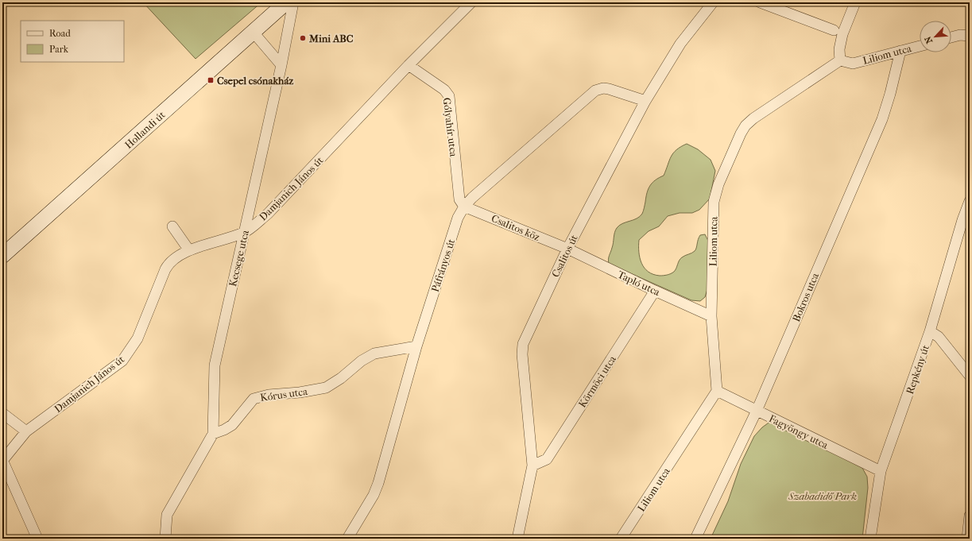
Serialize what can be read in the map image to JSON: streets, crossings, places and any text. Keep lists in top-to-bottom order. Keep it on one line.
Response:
{"streets":{"street":["Liliom utca","Gólyahír utca","Hollandi út","Damjanich János út","Csalitos köz","Csalitos út","Kecsege utca","Páfrányos út","Tapló utca","Bokros utca","Repkény út","Körmöci utca","Kórus utca","Fagyöngy utca"]},"crossings":[["Liliom utca","Tapló utca"],["Liliom utca","Bokros utca"],["Liliom utca","Fagyöngy utca"],["Gólyahír utca","Damjanich János út"],["Gólyahír utca","Csalitos köz"],["Gólyahír utca","Páfrányos út"],["Damjanich János út","Kecsege utca"],["Csalitos köz","Csalitos út"],["Csalitos köz","Páfrányos út"],["Csalitos köz","Tapló utca"],["Csalitos út","Páfrányos út"],["Csalitos út","Tapló utca"],["Csalitos út","Körmöci utca"],["Kecsege utca","Kórus utca"],["Páfrányos út","Kórus utca"],["Tapló utca","Körmöci utca"],["Bokros utca","Fagyöngy utca"],["Repkény út","Fagyöngy utca"]],"parks":["Szabadidő Park"],"places":{"other":["Mini ABC"],"transit":["Csepel csónakház"]},"legend":["Road","Park"],"north":"bottom left"}
